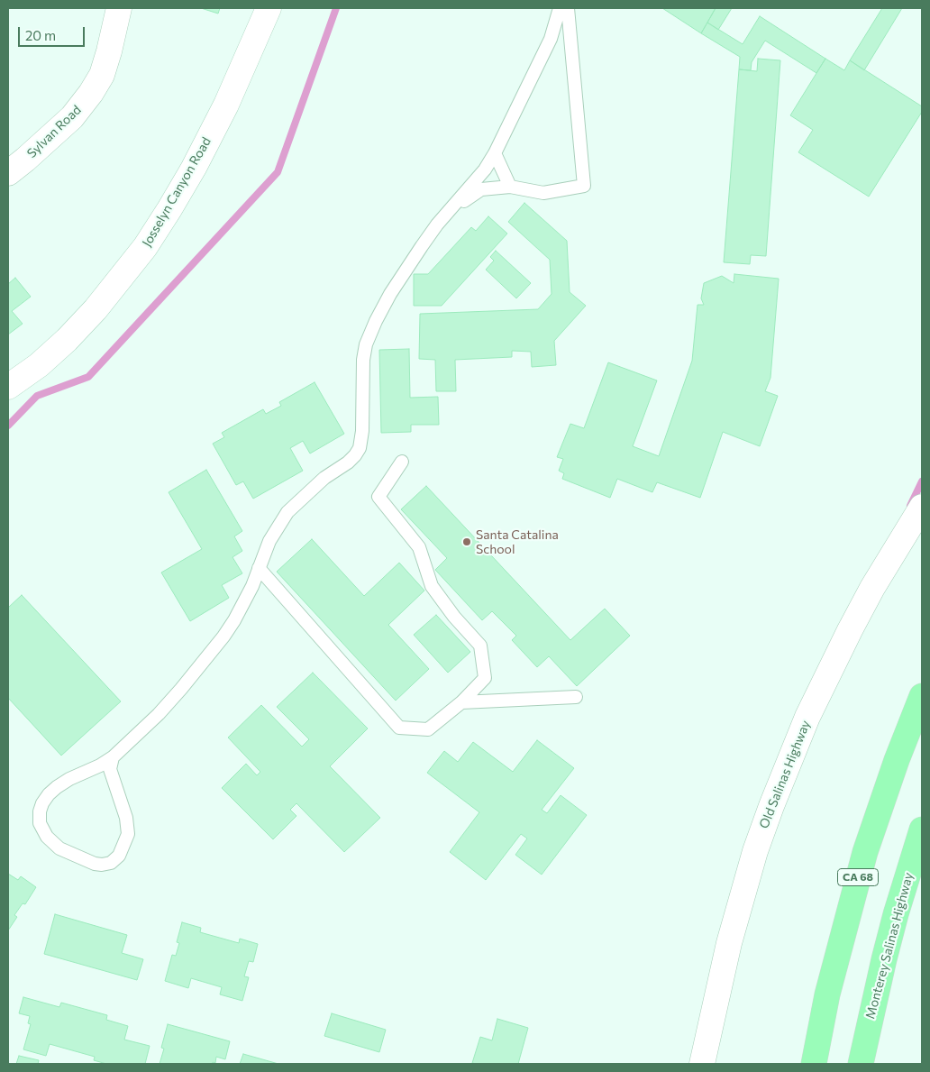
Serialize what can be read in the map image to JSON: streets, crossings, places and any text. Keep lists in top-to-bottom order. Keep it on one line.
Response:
{"streets":{"highway":["CA 68","Monterey Salinas Highway"],"street":["Sylvan Road","Josselyn Canyon Road","Old Salinas Highway"]},"places":["Santa Catalina School"],"scale_bar":"20 m"}
